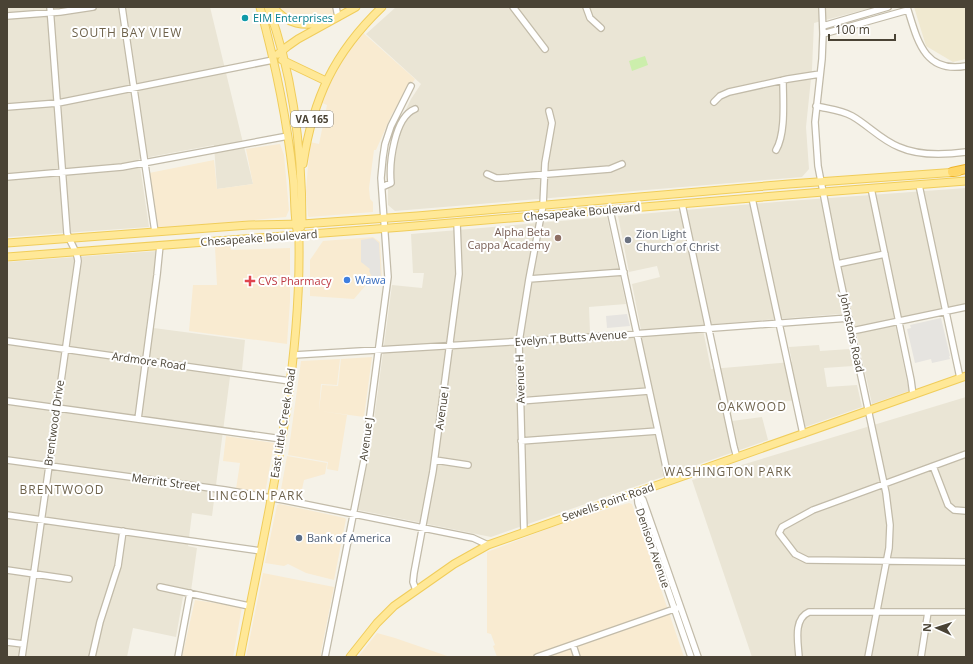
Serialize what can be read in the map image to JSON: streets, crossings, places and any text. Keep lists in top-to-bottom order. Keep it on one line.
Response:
{"streets":{"main road":["VA 165","Chesapeake Boulevard","East Little Creek Road","Sewells Point Road"],"street":["Johnstons Road","Evelyn T Butts Avenue","Ardmore Road","Avenue H","Avenue I","Brentwood Drive","Avenue J","Merritt Street","Denison Avenue"]},"crossings":[["VA 165","East Little Creek Road"],["Chesapeake Boulevard","Johnstons Road"],["Chesapeake Boulevard","Avenue H"],["Chesapeake Boulevard","Avenue I"],["Chesapeake Boulevard","Brentwood Drive"],["Chesapeake Boulevard","East Little Creek Road"],["Chesapeake Boulevard","Avenue J"],["Johnstons Road","Evelyn T Butts Avenue"],["Johnstons Road","Sewells Point Road"],["Evelyn T Butts Avenue","Avenue H"],["Evelyn T Butts Avenue","Avenue I"],["Evelyn T Butts Avenue","East Little Creek Road"],["Evelyn T Butts Avenue","Avenue J"],["Ardmore Road","Brentwood Drive"],["Ardmore Road","East Little Creek Road"],["Avenue H","Sewells Point Road"],["Avenue I","Merritt Street"],["Avenue I","Sewells Point Road"],["Brentwood Drive","Merritt Street"],["East Little Creek Road","Merritt Street"],["Avenue J","Merritt Street"],["Merritt Street","Sewells Point Road"],["Sewells Point Road","Denison Avenue"]],"districts":["SOUTH BAY VIEW","OAKWOOD","WASHINGTON PARK","BRENTWOOD","LINCOLN PARK"],"places":{"other":["EIM Enterprises","Alpha Beta Cappa Academy","Zion Light Church of Christ","Wawa","Bank of America"],"health":["CVS Pharmacy"]},"scale_bar":"100 m","north":"left"}
